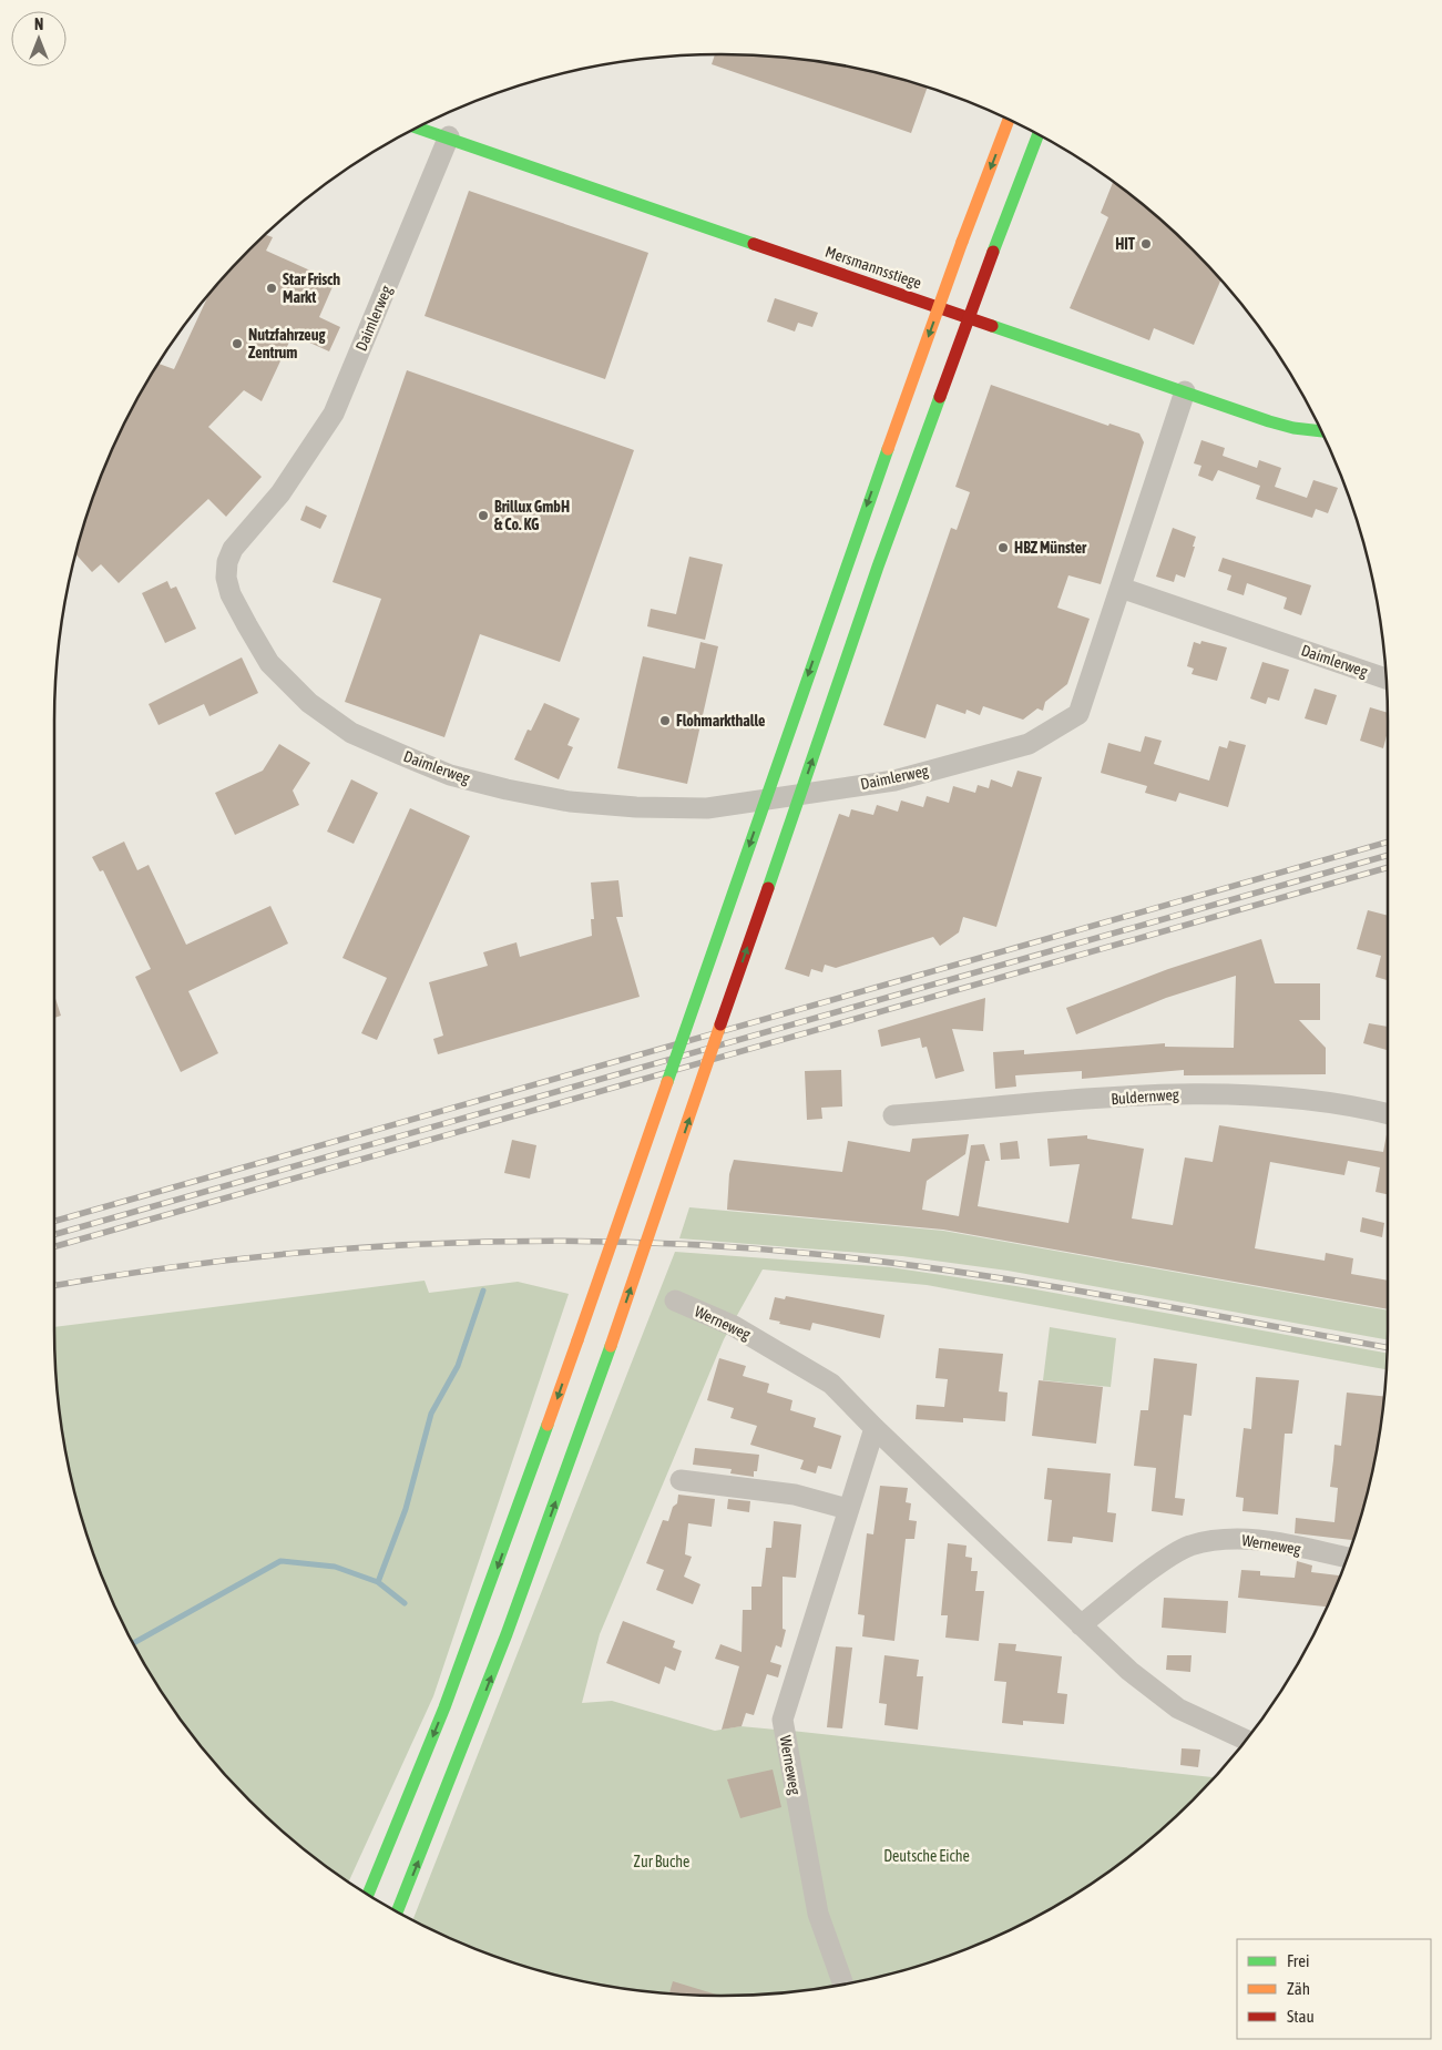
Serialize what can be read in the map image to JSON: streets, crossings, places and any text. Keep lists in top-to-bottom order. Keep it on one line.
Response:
{"streets":{"main road":["Mersmannsstiege"],"street":["Daimlerweg","Buldernweg","Werneweg"]},"crossings":[["Mersmannsstiege","Daimlerweg"]],"parks":["Deutsche Eiche","Zur Buche"],"places":["HIT","Star Frisch Markt","Nutzfahrzeug Zentrum","Brillux GmbH & Co. KG","HBZ Münster","Flohmarkthalle"],"legend":["Frei","Zäh","Stau"],"north":"top"}
